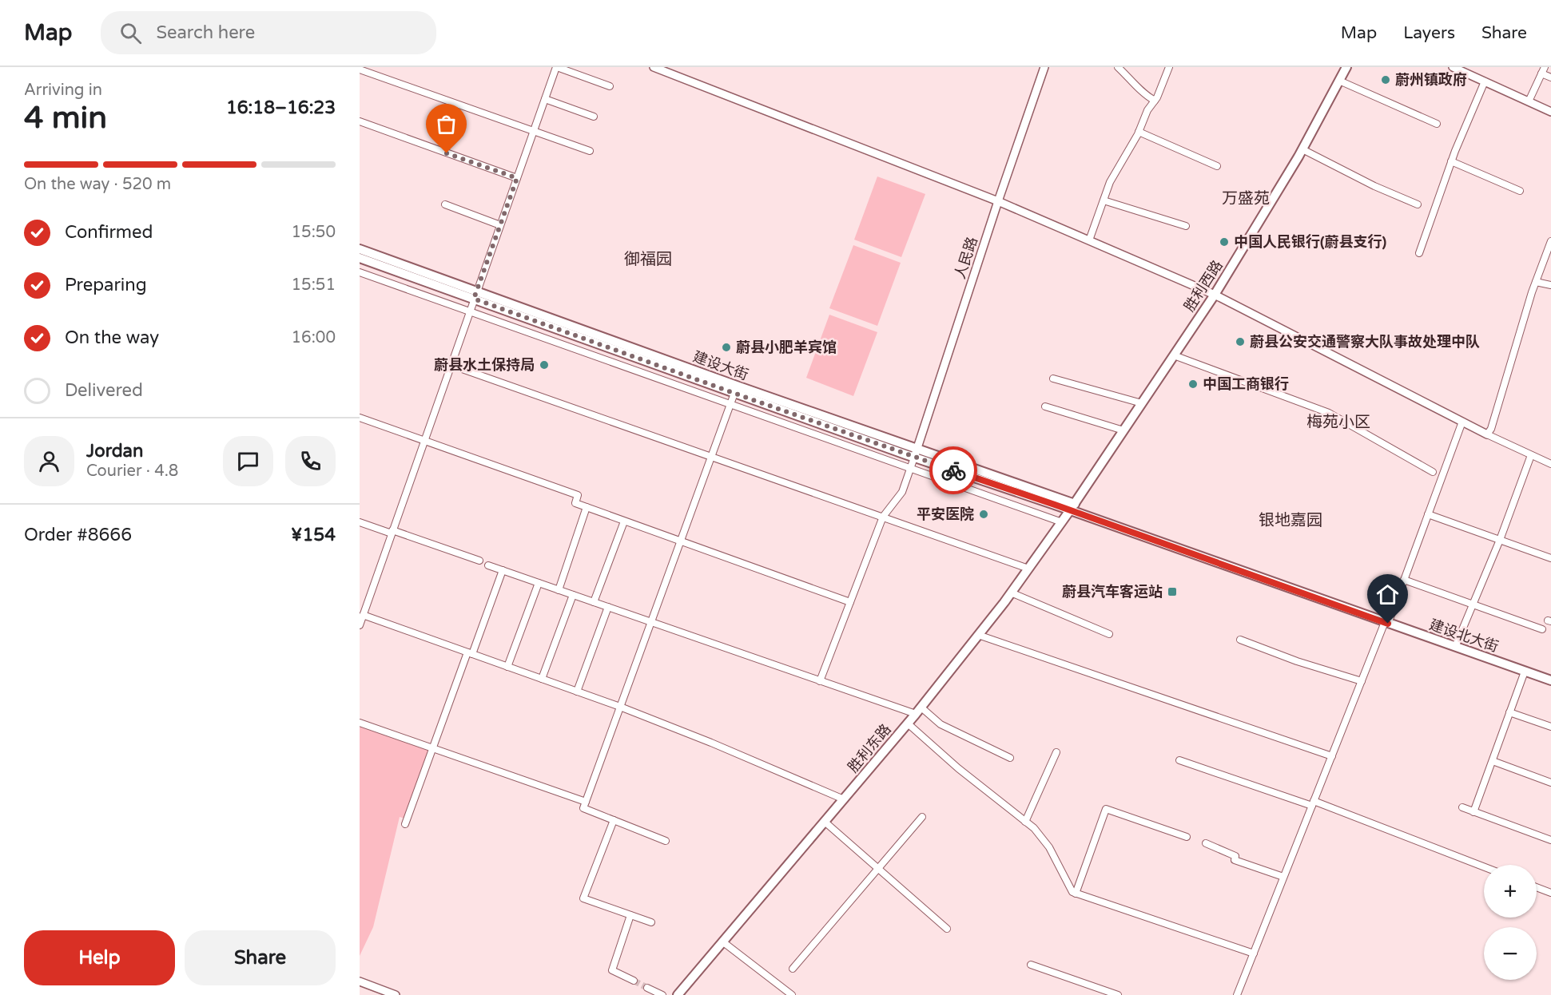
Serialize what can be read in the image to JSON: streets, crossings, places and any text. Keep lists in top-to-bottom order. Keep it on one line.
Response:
{"streets":{"main road":["胜利西路","建设大街","建设北大街","胜利东路"],"street":["人民路"]},"crossings":[["人民路","建设大街"],["胜利西路","建设大街"],["胜利西路","建设北大街"],["胜利西路","胜利东路"],["建设大街","建设北大街"],["建设大街","胜利东路"],["建设北大街","胜利东路"]],"districts":["万盛苑","御福园","梅苑小区","银地嘉园"],"places":{"other":["蔚州镇政府","中国人民银行(蔚县支行)","蔚县公安交通警察大队事故处理中队","蔚县小肥羊宾馆","蔚县水土保持局","中国工商银行","平安医院"],"transit":["蔚县汽车客运站"]},"page":{"header":"Map","search":"Search here","nav":["Map","Layers","Share"],"heading":["4 min","Arriving in","16:18–16:23"],"panel":["Jordan","Courier · 4.8","Order #8666","¥154"],"bar":"On the way · 520 m","list":[["Confirmed","15:50"],["Preparing","15:51"],["On the way","16:00"],"Delivered"],"map_buttons":["+","−"],"buttons":["Help","Share"]}}
